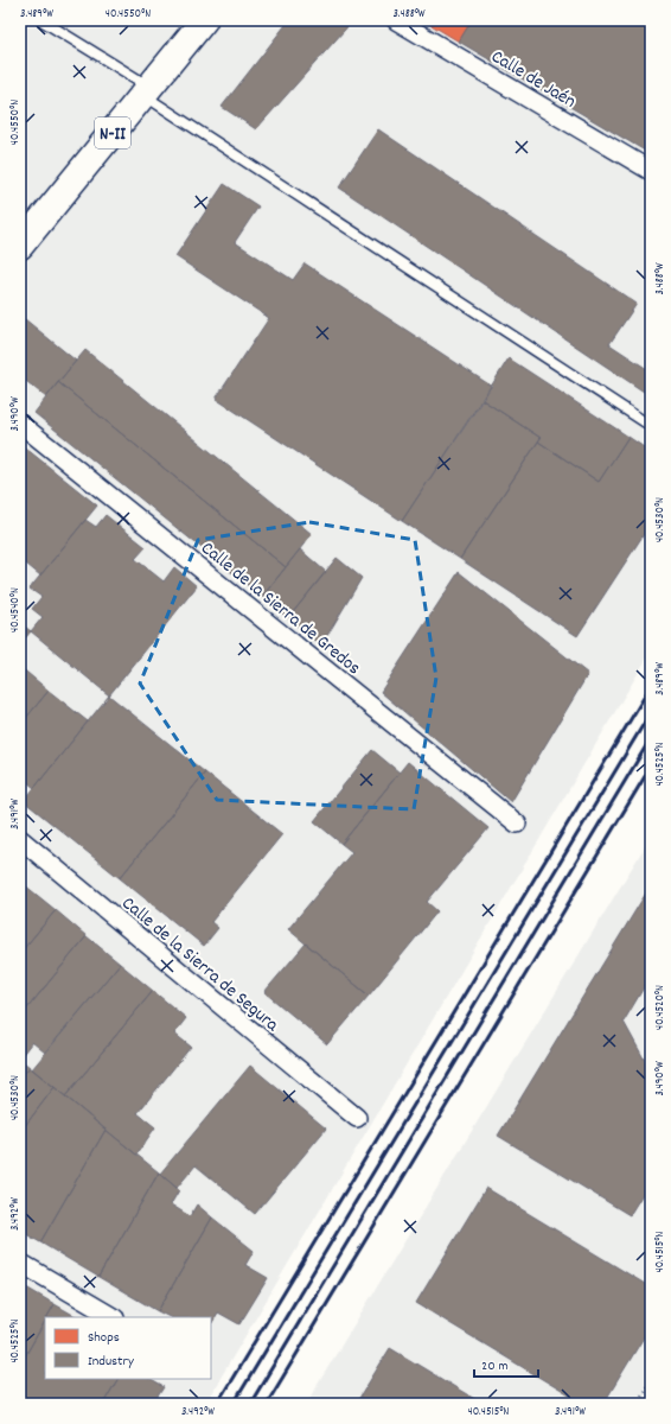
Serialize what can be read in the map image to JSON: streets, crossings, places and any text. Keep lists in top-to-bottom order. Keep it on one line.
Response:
{"streets":{"main road":["N-II"],"street":["Calle de Jaén","Calle de la Sierra de Gredos","Calle de la Sierra de Segura"]},"legend":["Shops","Industry"],"scale_bar":"20 m","coordinates":["3.489°W","40.4550°N","3.488°W","3.490°W","40.4530°N","40.4540°N","40.4525°N","3.491°W","40.4520°N","3.492°W","40.4515°N"]}
